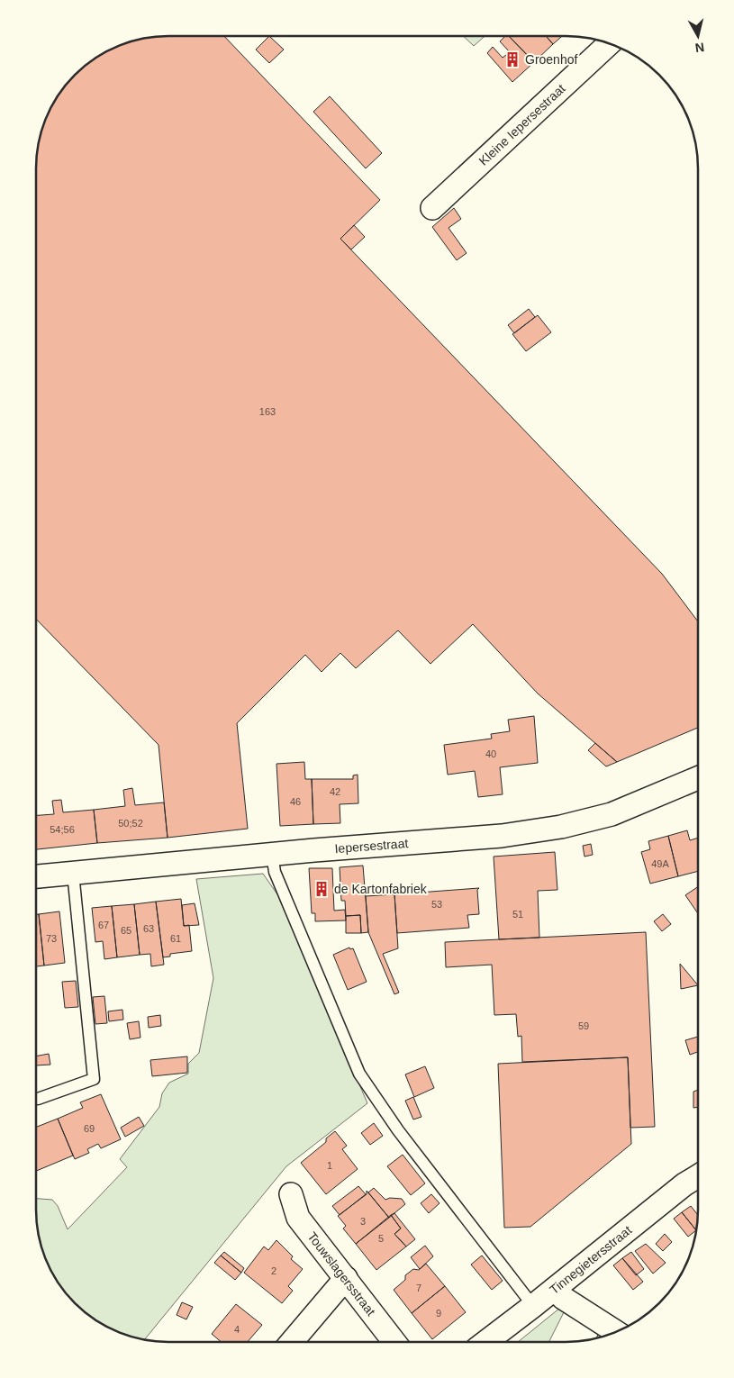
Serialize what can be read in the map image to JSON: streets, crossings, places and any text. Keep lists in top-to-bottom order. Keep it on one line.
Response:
{"streets":{"street":["Kleine Iepersestraat","Iepersestraat","Tinnegietersstraat","Touwslagersstraat"]},"places":{"building":["Groenhof","de Kartonfabriek"]},"house_numbers":["163","40","42","46","50;52","54;56","49A","53","51","67","63","65","73","61","59","69","1","3","5","2","7","9","4"],"north":"bottom"}
